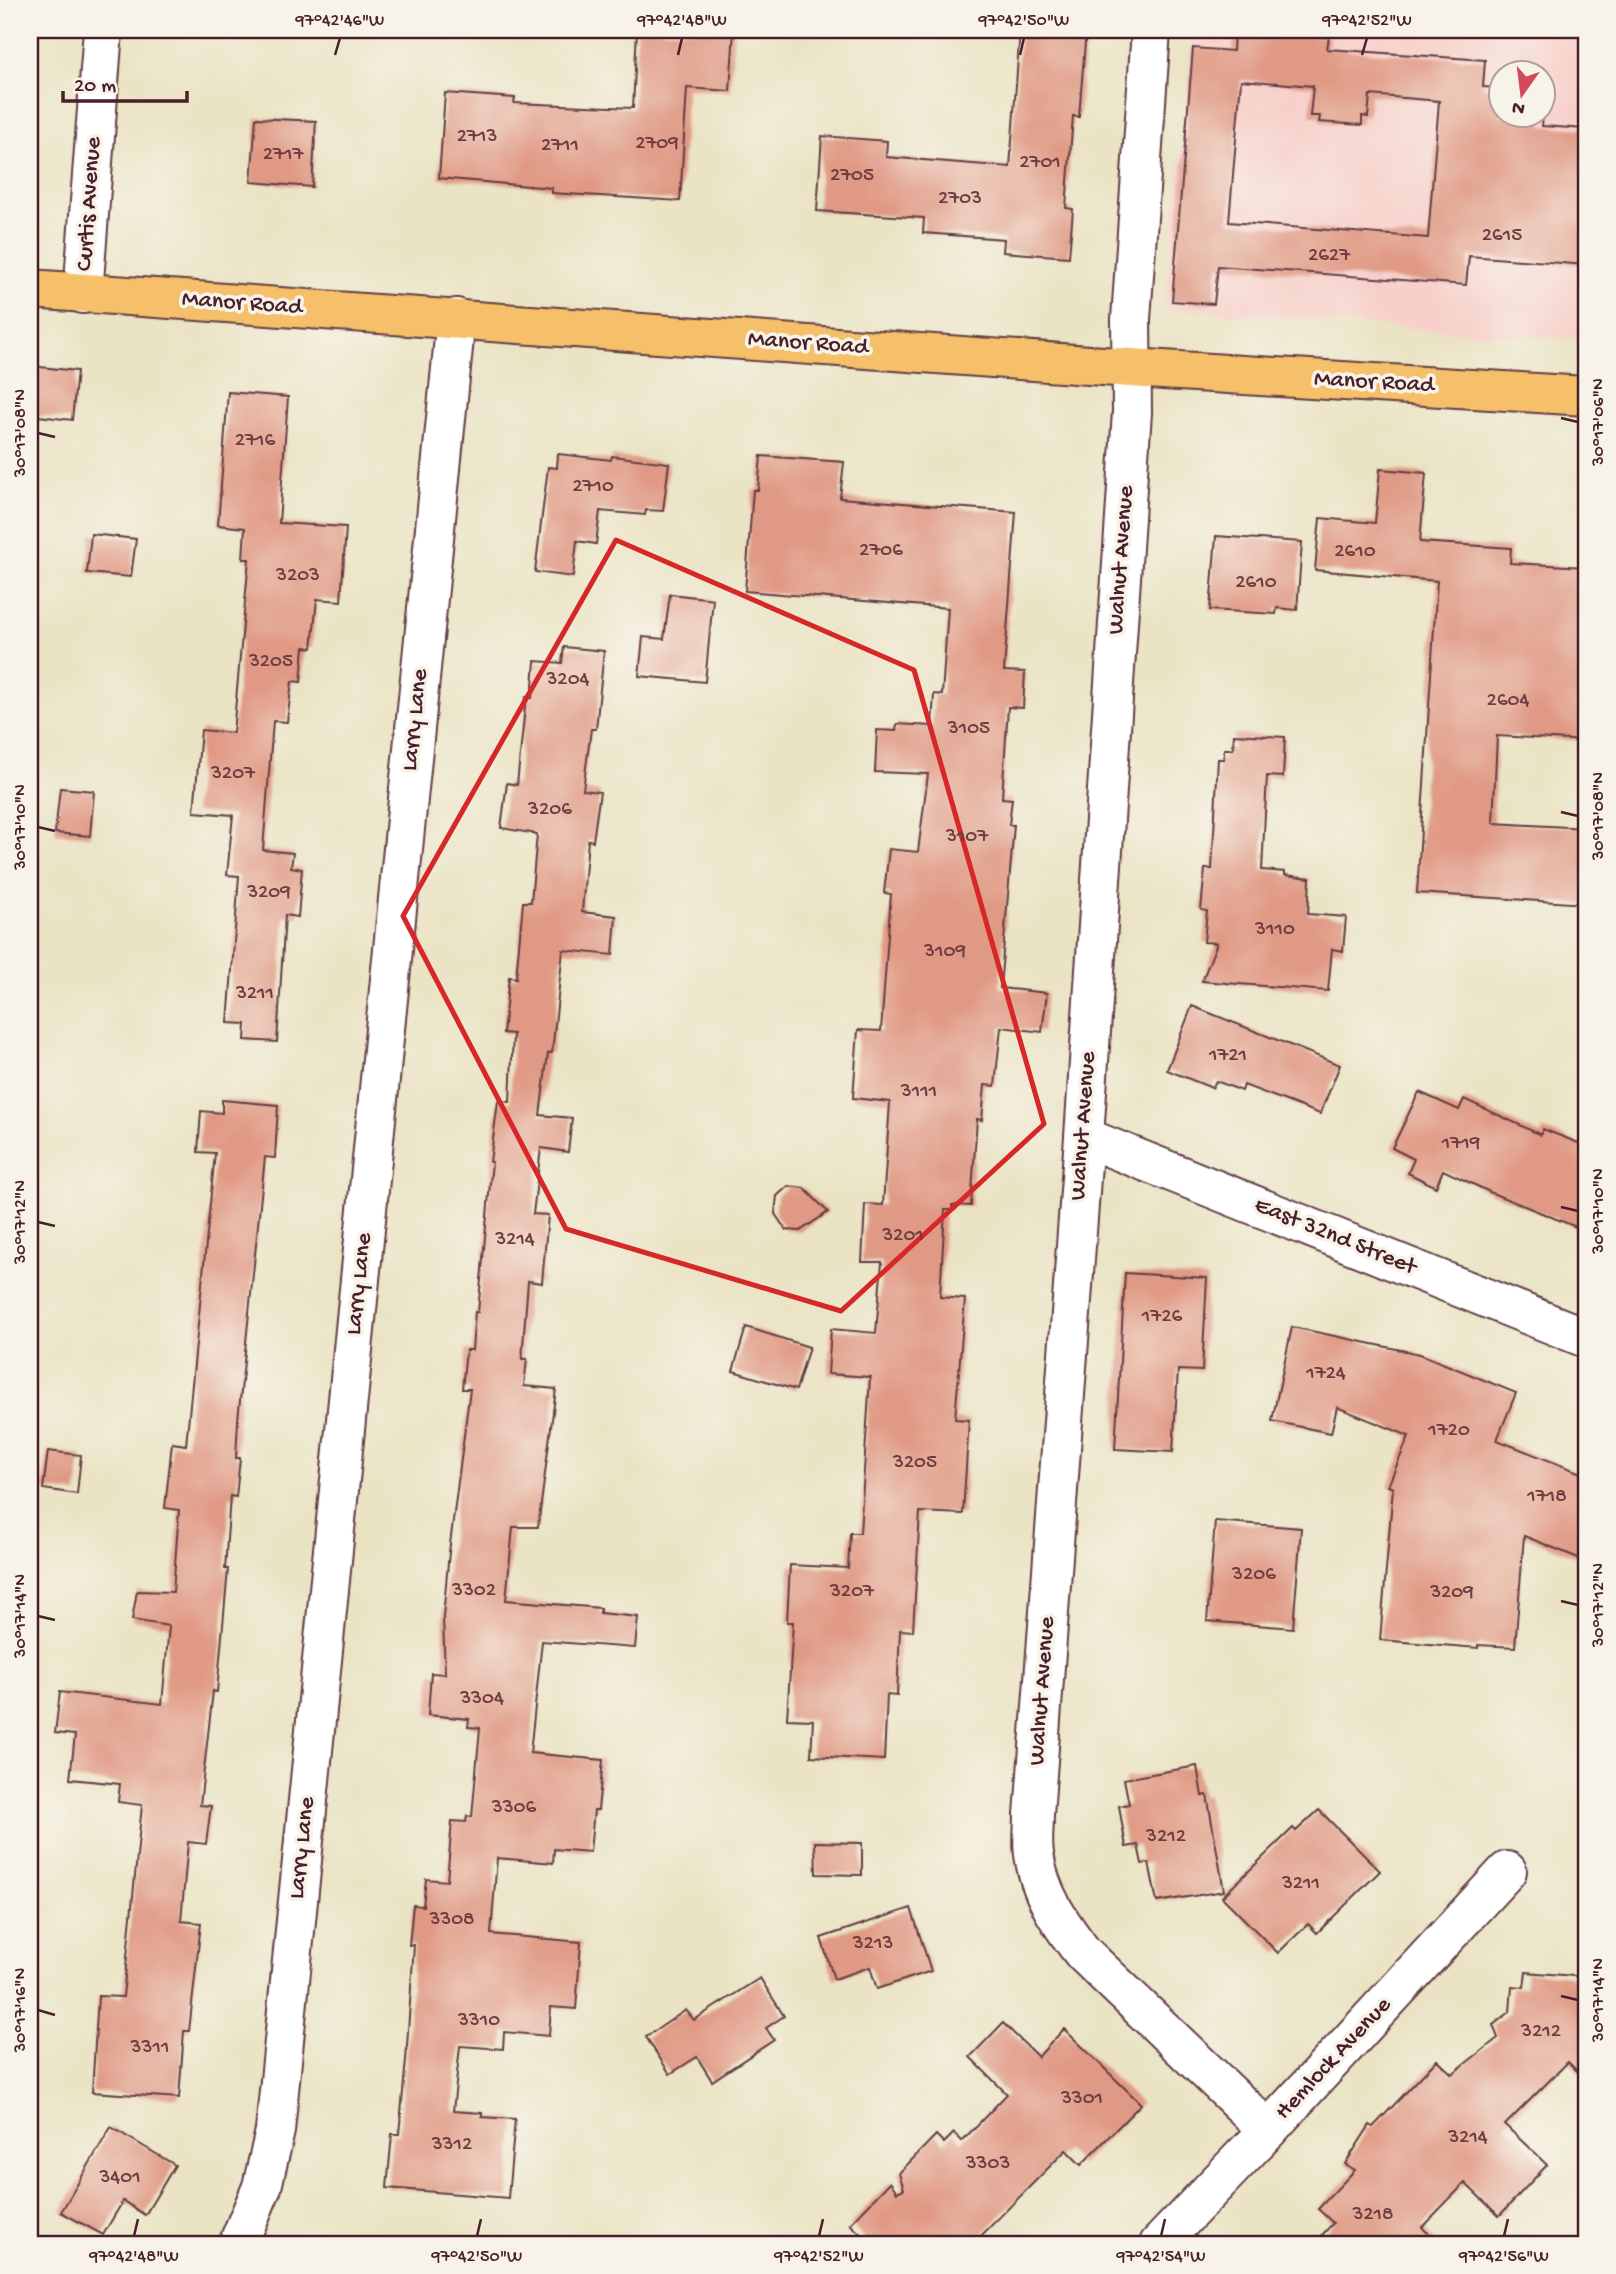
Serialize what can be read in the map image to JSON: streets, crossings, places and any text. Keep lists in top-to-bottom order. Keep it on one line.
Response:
{"streets":{"main road":["Manor Road"],"street":["Curtis Avenue","Walnut Avenue","Larry Lane","East 32nd Street","Hemlock Avenue"]},"crossings":[["Curtis Avenue","Manor Road"],["Manor Road","Walnut Avenue"],["Manor Road","Larry Lane"],["Walnut Avenue","East 32nd Street"],["Walnut Avenue","Hemlock Avenue"]],"house_numbers":["2713","2709","2711","2717","2701","2705","2703","2615","2627","2716","2710","2706","2610","3203","2610","3205","3204","2604","3105","3207","3206","3107","3209","3110","3109","3211","1721","3111","1719","3201","3214","1726","1724","1720","3205","1718","3206","3302","3207","3209","3304","3306","3212","3211","3308","3213","3310","3212","3311","3301","3214","3312","3303","3401","3218"],"scale_bar":"20 m","north":"bottom","coordinates":["97°42'46\"W","97°42'48\"W","97°42'50\"W","97°42'52\"W","30°17'06\"N","30°17'08\"N","30°17'10\"N","30°17'12\"N","30°17'14\"N","30°17'16\"N","97°42'54\"W","97°42'56\"W"]}
